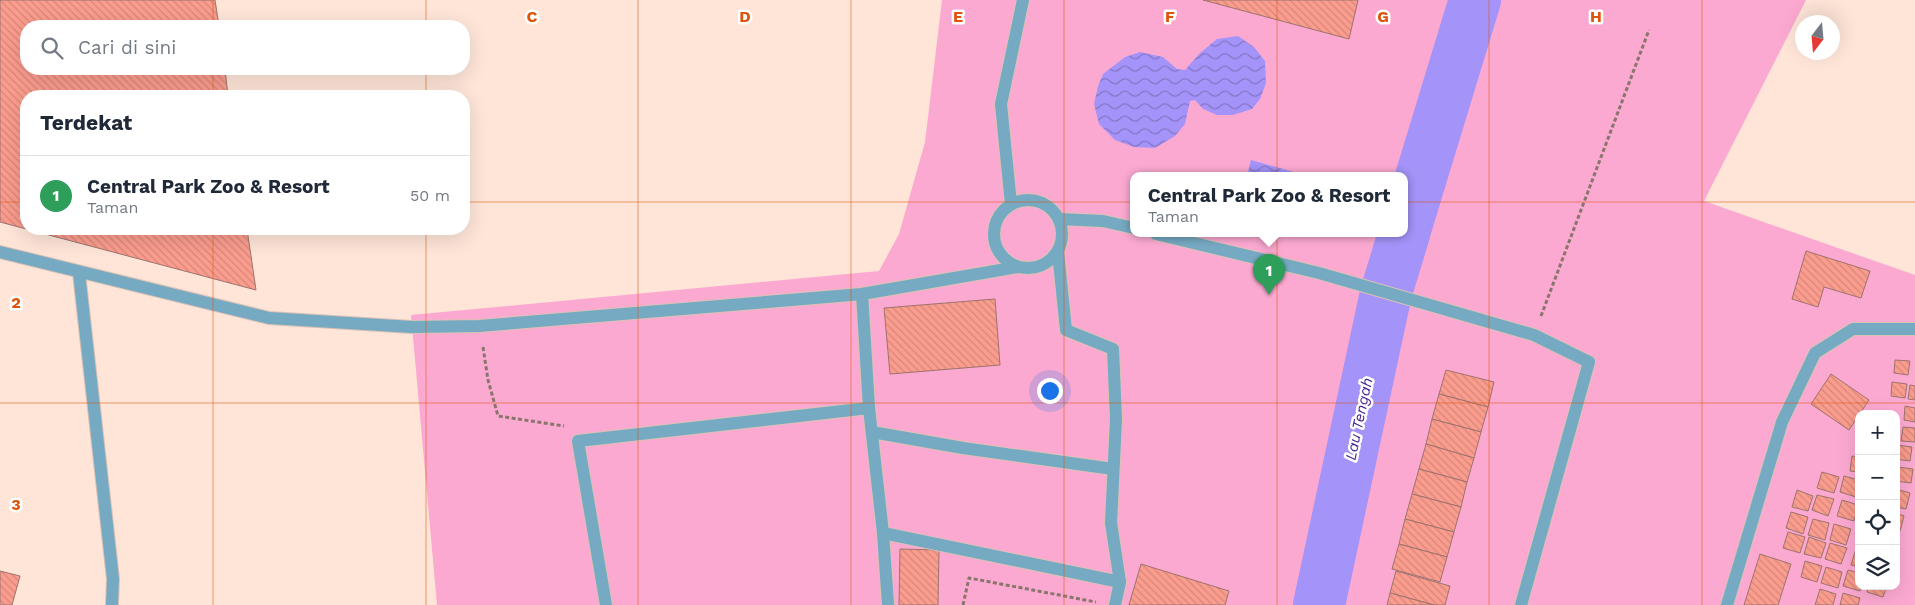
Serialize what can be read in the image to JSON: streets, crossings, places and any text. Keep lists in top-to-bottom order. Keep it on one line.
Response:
{"water":["Lau Tengah"],"north":"bottom","page":{"search":"Cari di sini","heading":"Terdekat","list":[{"mark":"1","name":"Central Park Zoo & Resort","note":"Taman","value":"50 m"}],"popup":["Central Park Zoo & Resort","Taman"],"pins":"1","map_buttons":["+","−"]},"grid":{"columns":["C","D","E","F","G","H"],"rows":["2","3"]}}
